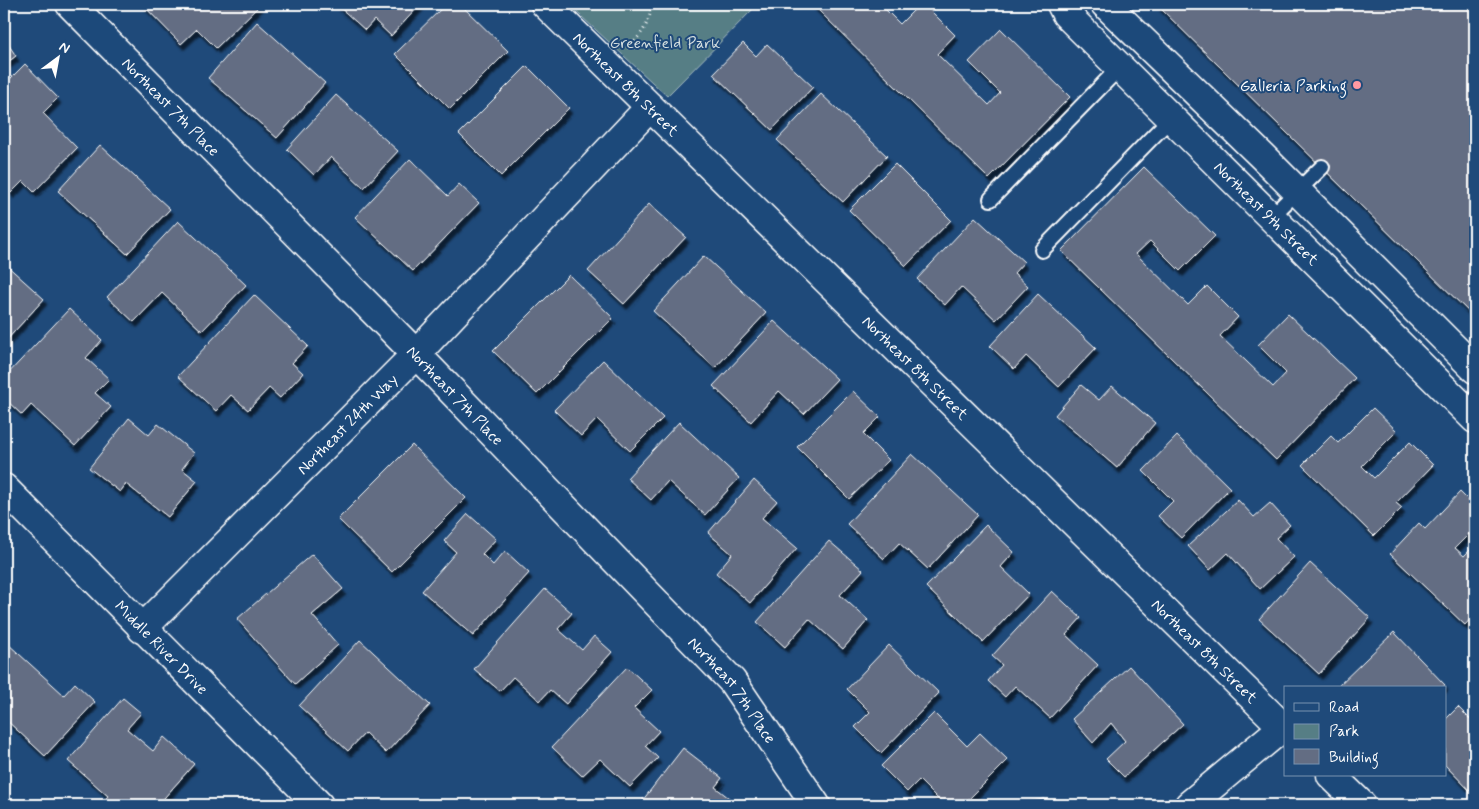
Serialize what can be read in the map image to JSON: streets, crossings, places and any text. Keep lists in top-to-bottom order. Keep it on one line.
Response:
{"streets":{"street":["Northeast 8th Street","Northeast 7th Place","Northeast 9th Street","Northeast 24th Way","Middle River Drive"]},"crossings":[["Northeast 8th Street","Northeast 24th Way"],["Northeast 7th Place","Northeast 24th Way"],["Northeast 24th Way","Middle River Drive"]],"parks":["Greenfield Park"],"places":["Galleria Parking"],"legend":["Road","Park","Building"],"north":"top right"}
